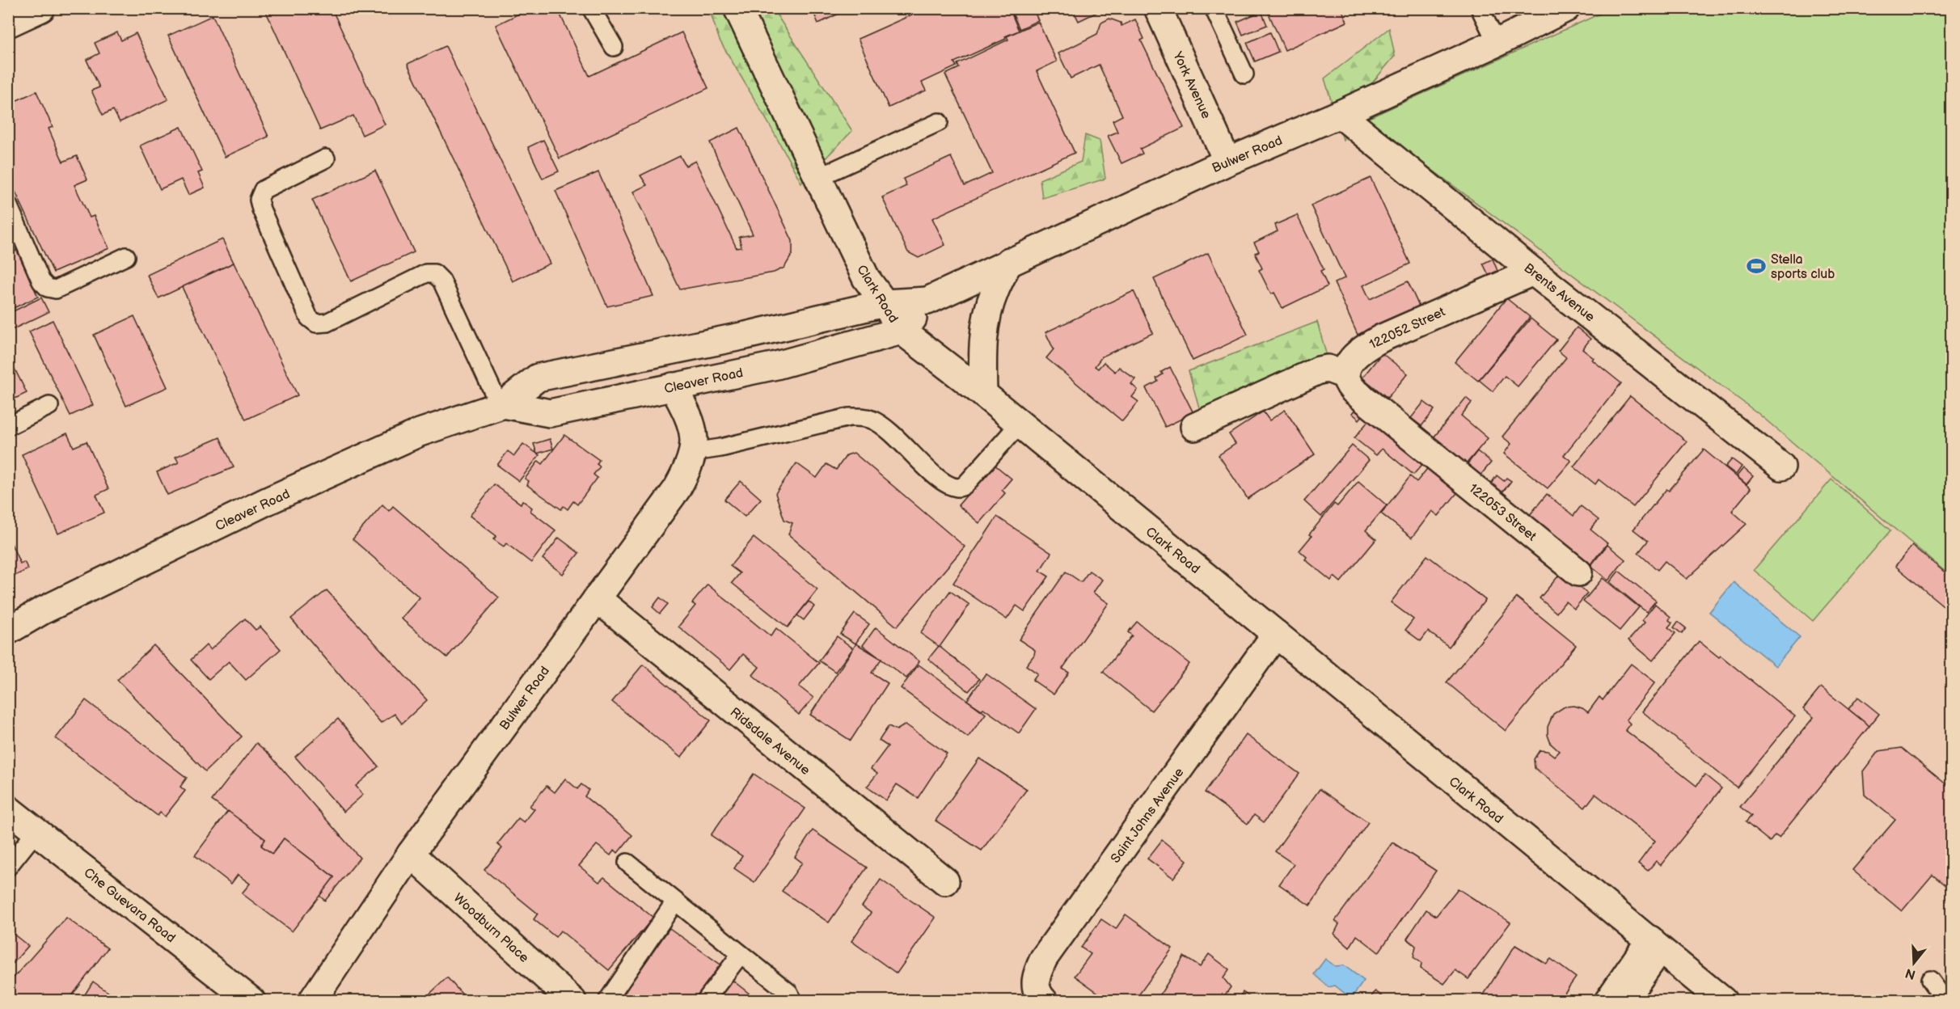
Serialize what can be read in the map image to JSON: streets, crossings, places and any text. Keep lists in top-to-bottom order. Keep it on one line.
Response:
{"streets":{"street":["York Avenue","Bulwer Road","Brents Avenue","Clark Road","122052 Street","Cleaver Road","122053 Street","Ridsdale Avenue","Saint Johns Avenue","Che Guevara Road","Woodburn Place"]},"crossings":[["York Avenue","Bulwer Road"],["Bulwer Road","Brents Avenue"],["Bulwer Road","Clark Road"],["Bulwer Road","Cleaver Road"],["Bulwer Road","Ridsdale Avenue"],["Bulwer Road","Woodburn Place"],["Brents Avenue","122052 Street"],["Clark Road","Cleaver Road"],["Clark Road","Saint Johns Avenue"],["122052 Street","122053 Street"]],"places":{"sports":["Stella sports club"]},"north":"bottom"}
